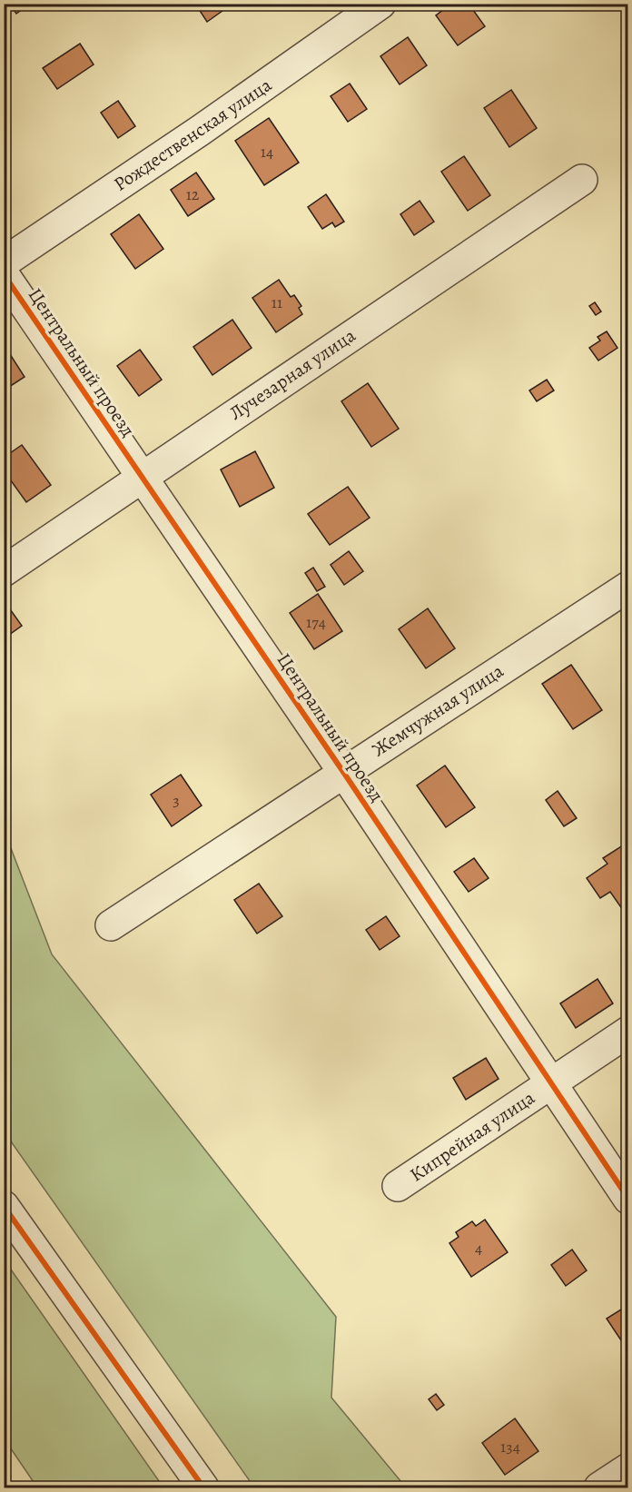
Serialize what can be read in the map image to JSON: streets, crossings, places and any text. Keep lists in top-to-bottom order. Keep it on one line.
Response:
{"streets":{"street":["Рождественская улица","Центральный проезд","Лучезарная улица","Жемчужная улица","Кипрейная улица"]},"crossings":[["Центральный проезд","Лучезарная улица"],["Центральный проезд","Жемчужная улица"],["Центральный проезд","Кипрейная улица"]],"house_numbers":["14","12","11","174","3","4","134"]}
